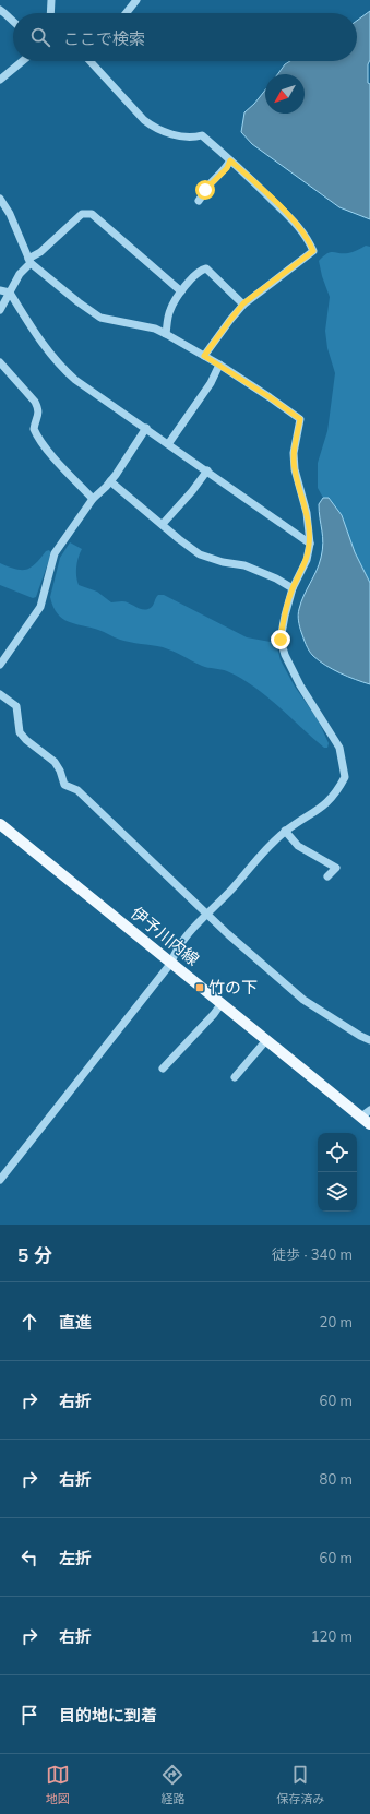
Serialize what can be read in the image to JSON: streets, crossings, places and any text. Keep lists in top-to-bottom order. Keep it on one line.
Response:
{"streets":{"main road":["伊予川内線"]},"places":{"transit":["竹の下"]},"north":"bottom left","page":{"search":"ここで検索","heading":["5 分","徒歩 · 340 m"],"list":[["直進","20 m"],["右折","60 m"],["右折","80 m"],["左折","60 m"],["右折","120 m"],"目的地に到着"],"nav":["地図","経路","保存済み"]}}
